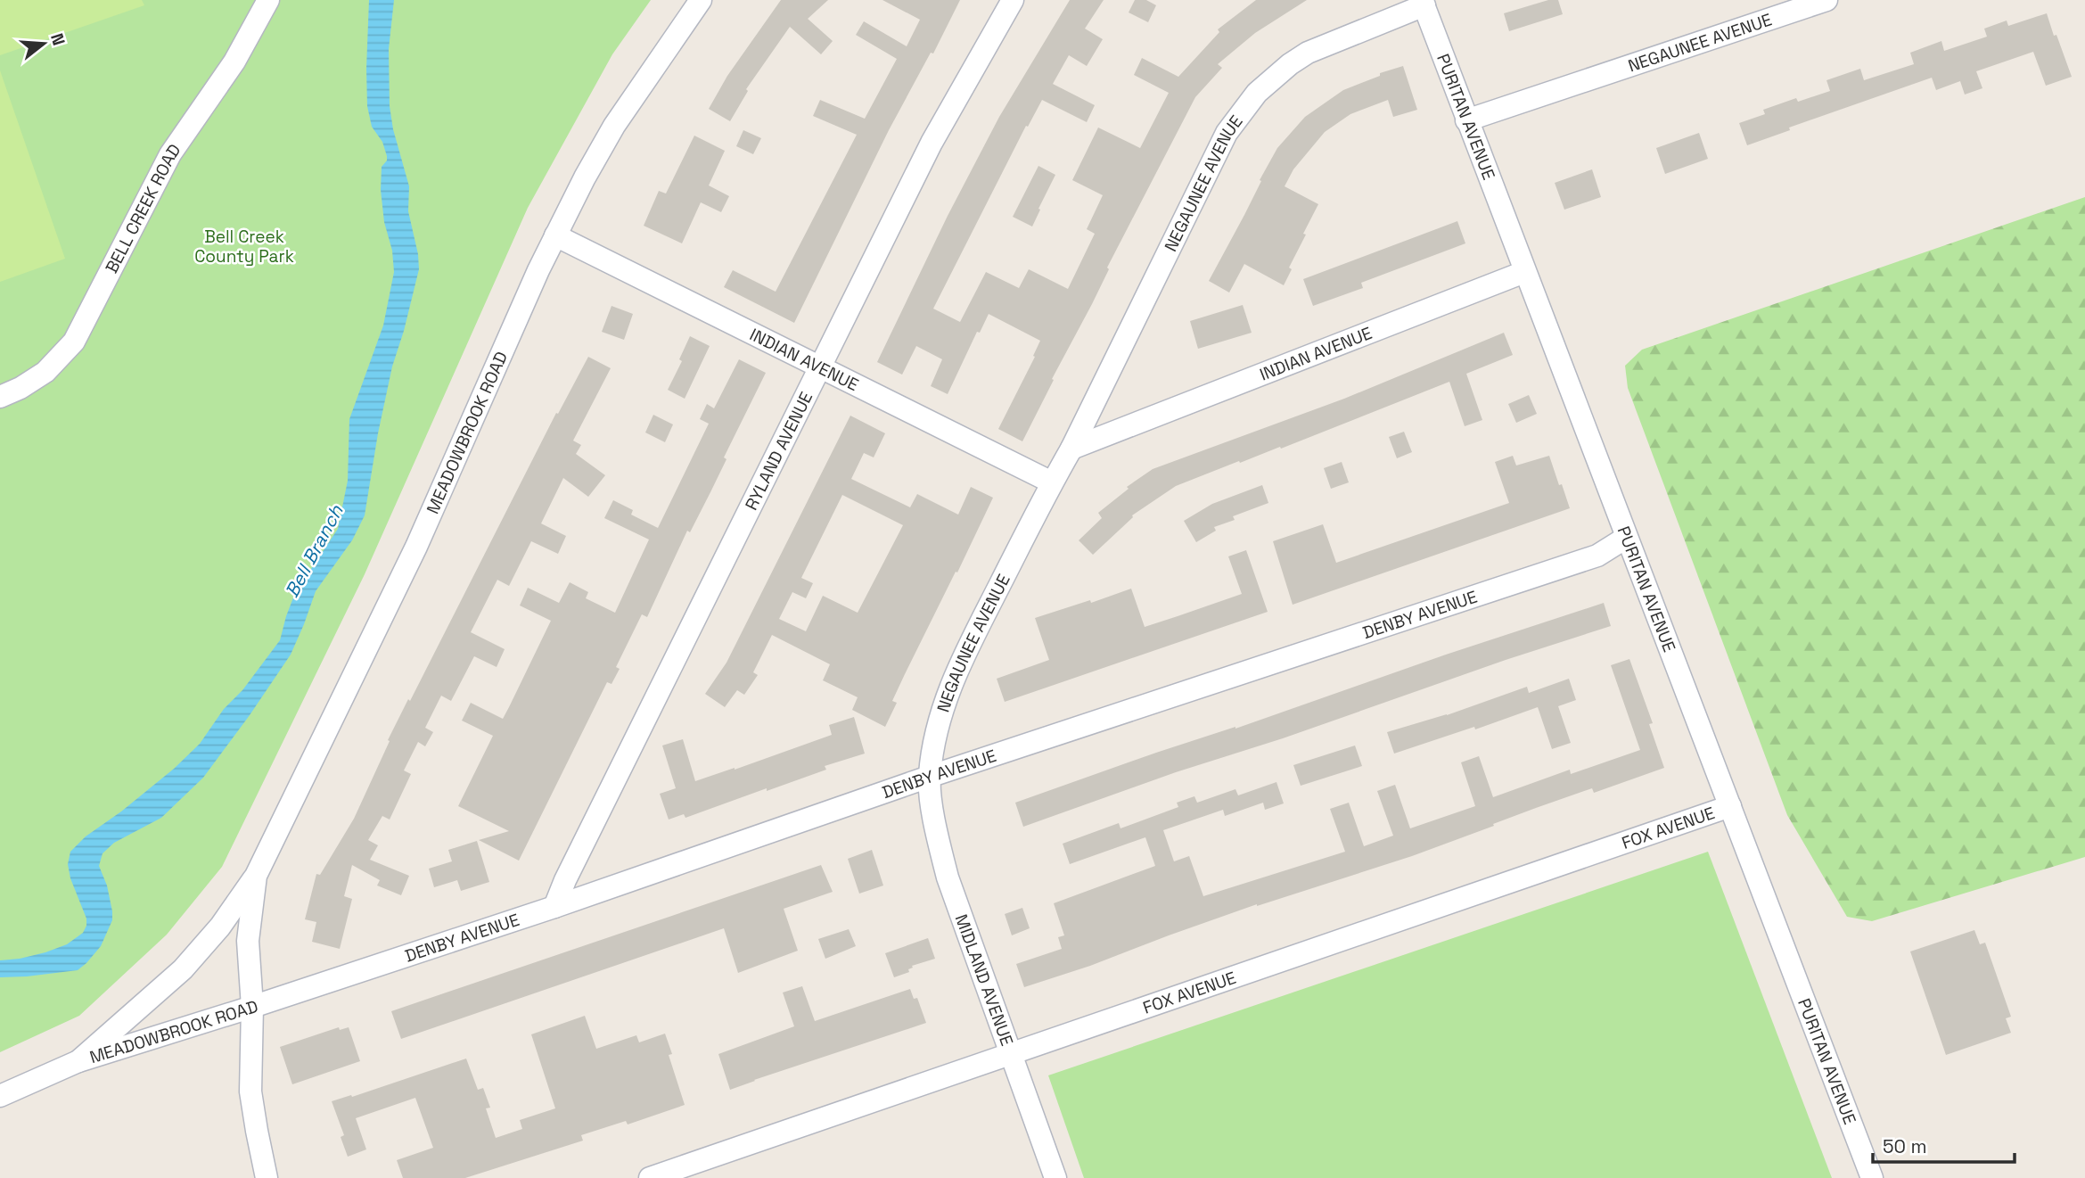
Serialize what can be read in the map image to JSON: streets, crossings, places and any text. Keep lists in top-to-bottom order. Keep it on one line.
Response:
{"streets":{"street":["NEGAUNEE AVENUE","PURITAN AVENUE","BELL CREEK ROAD","INDIAN AVENUE","MEADOWBROOK ROAD","RYLAND AVENUE","DENBY AVENUE","FOX AVENUE","MIDLAND AVENUE"]},"crossings":[["NEGAUNEE AVENUE","PURITAN AVENUE"],["NEGAUNEE AVENUE","INDIAN AVENUE"],["NEGAUNEE AVENUE","DENBY AVENUE"],["NEGAUNEE AVENUE","MIDLAND AVENUE"],["PURITAN AVENUE","INDIAN AVENUE"],["PURITAN AVENUE","DENBY AVENUE"],["PURITAN AVENUE","FOX AVENUE"],["INDIAN AVENUE","MEADOWBROOK ROAD"],["INDIAN AVENUE","RYLAND AVENUE"],["MEADOWBROOK ROAD","DENBY AVENUE"],["RYLAND AVENUE","DENBY AVENUE"],["DENBY AVENUE","MIDLAND AVENUE"],["FOX AVENUE","MIDLAND AVENUE"]],"water":["Bell Branch"],"parks":["Bell Creek County Park"],"scale_bar":"50 m","north":"right"}
